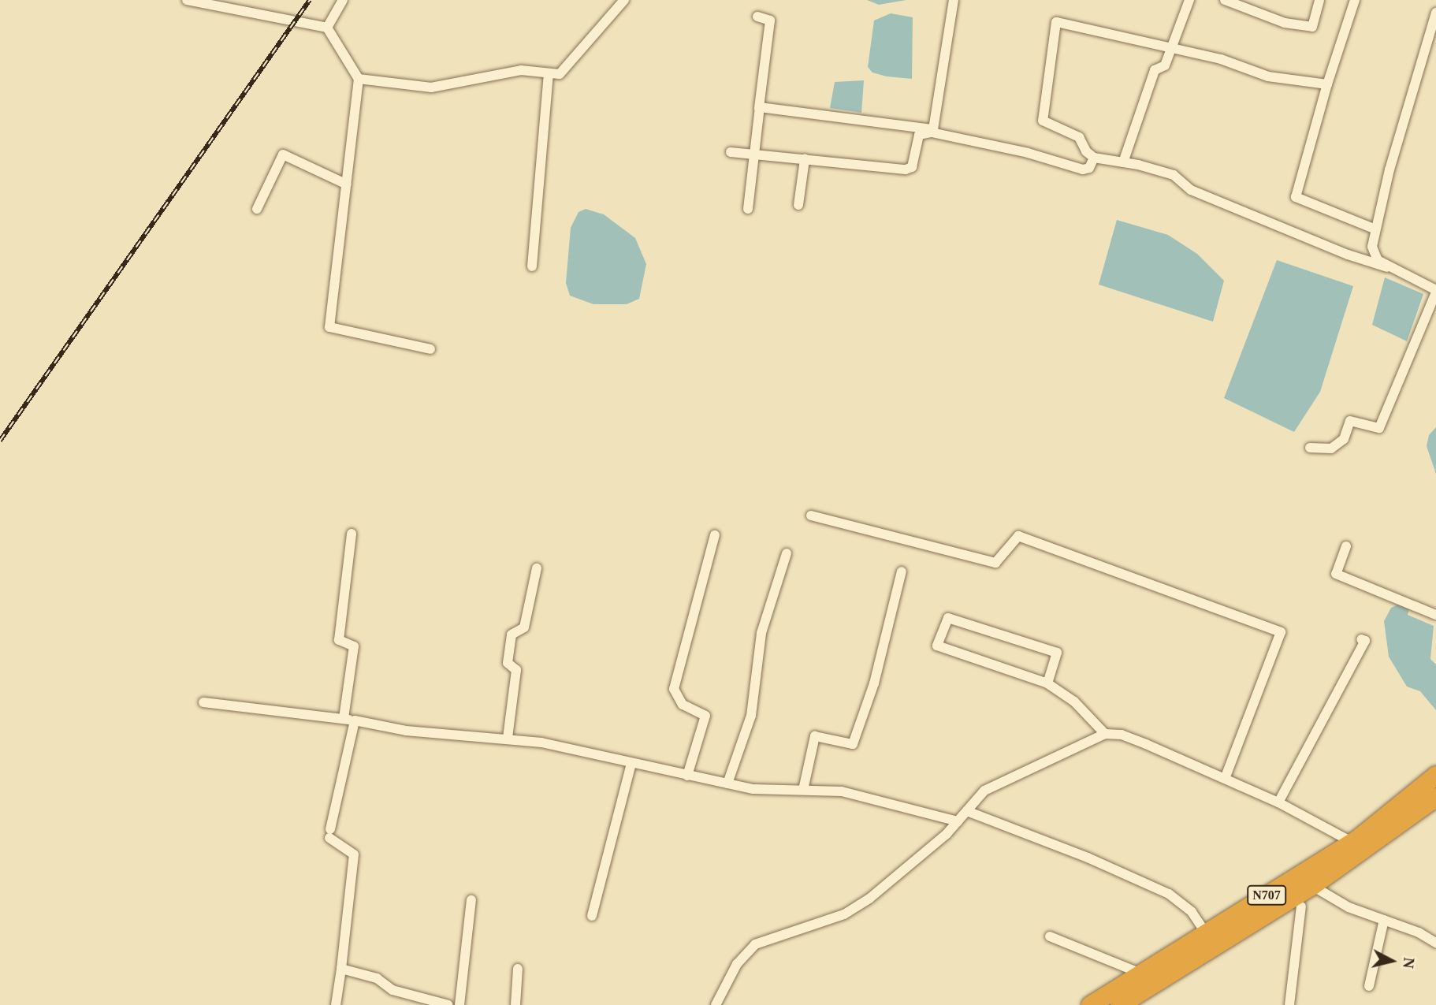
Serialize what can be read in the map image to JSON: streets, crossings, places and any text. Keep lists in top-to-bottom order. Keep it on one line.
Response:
{"streets":{"highway":["N707"]},"north":"right"}
